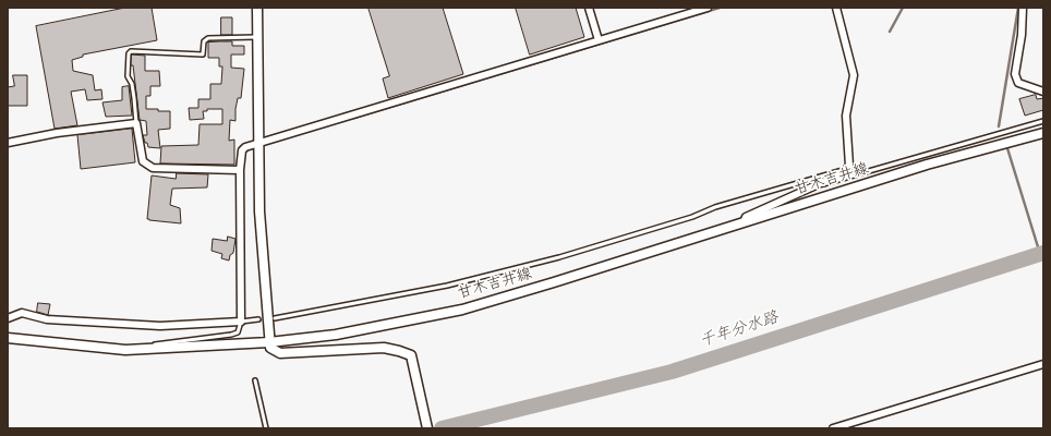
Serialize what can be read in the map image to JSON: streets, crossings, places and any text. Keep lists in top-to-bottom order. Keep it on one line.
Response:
{"streets":{"main road":["甘木吉井線"]},"water":["千年分水路"]}
